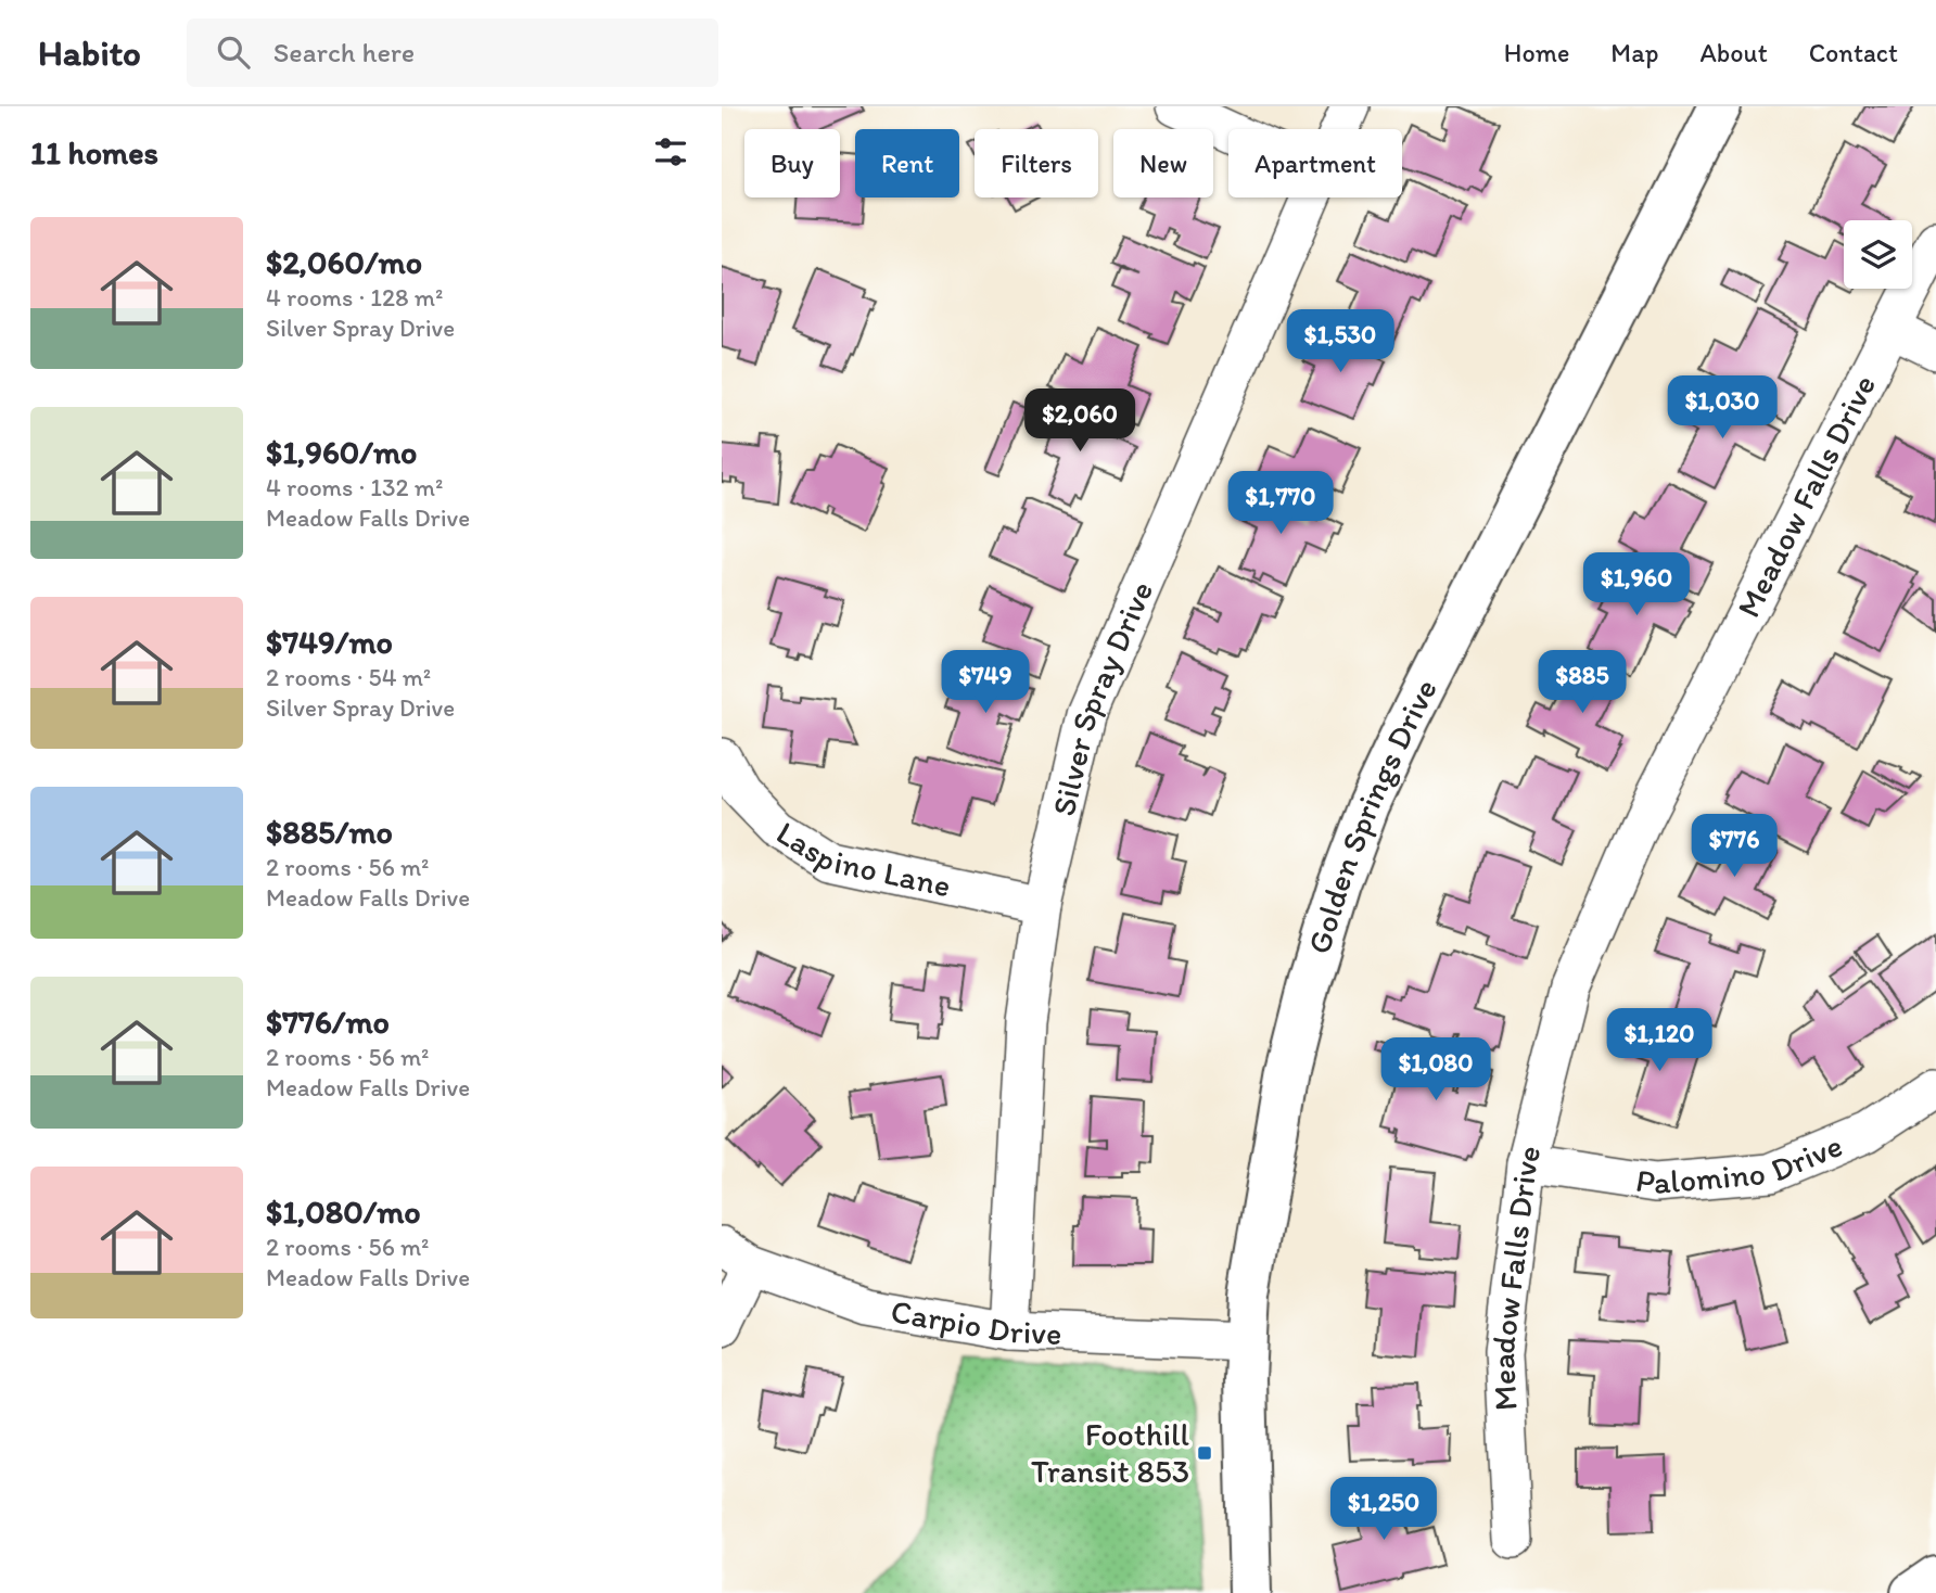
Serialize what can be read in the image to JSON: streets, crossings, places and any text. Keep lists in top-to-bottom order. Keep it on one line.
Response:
{"streets":{"main road":["Golden Springs Drive"],"street":["Meadow Falls Drive","Silver Spray Drive","Laspino Lane","Palomino Drive","Carpio Drive"]},"crossings":[["Meadow Falls Drive","Palomino Drive"],["Silver Spray Drive","Laspino Lane"],["Silver Spray Drive","Carpio Drive"],["Golden Springs Drive","Carpio Drive"]],"places":{"transit":["Foothill Transit 853"]},"page":{"header":"Habito","search":"Search here","nav":["Home","Map","About","Contact"],"heading":"11 homes","chip":["Buy","Rent","Filters","New","Apartment"],"list":[{"name":"$2,060/mo","note":"4 rooms · 128 m² · Silver Spray Drive"},{"name":"$1,960/mo","note":"4 rooms · 132 m² · Meadow Falls Drive"},{"name":"$749/mo","note":"2 rooms · 54 m² · Silver Spray Drive"},{"name":"$885/mo","note":"2 rooms · 56 m² · Meadow Falls Drive"},{"name":"$776/mo","note":"2 rooms · 56 m² · Meadow Falls Drive"},{"name":"$1,080/mo","note":"2 rooms · 56 m² · Meadow Falls Drive"}],"price":["$1,530","$1,030","$2,060","$1,770","$1,960","$749","$885","$776","$1,120","$1,080","$1,250"]}}
